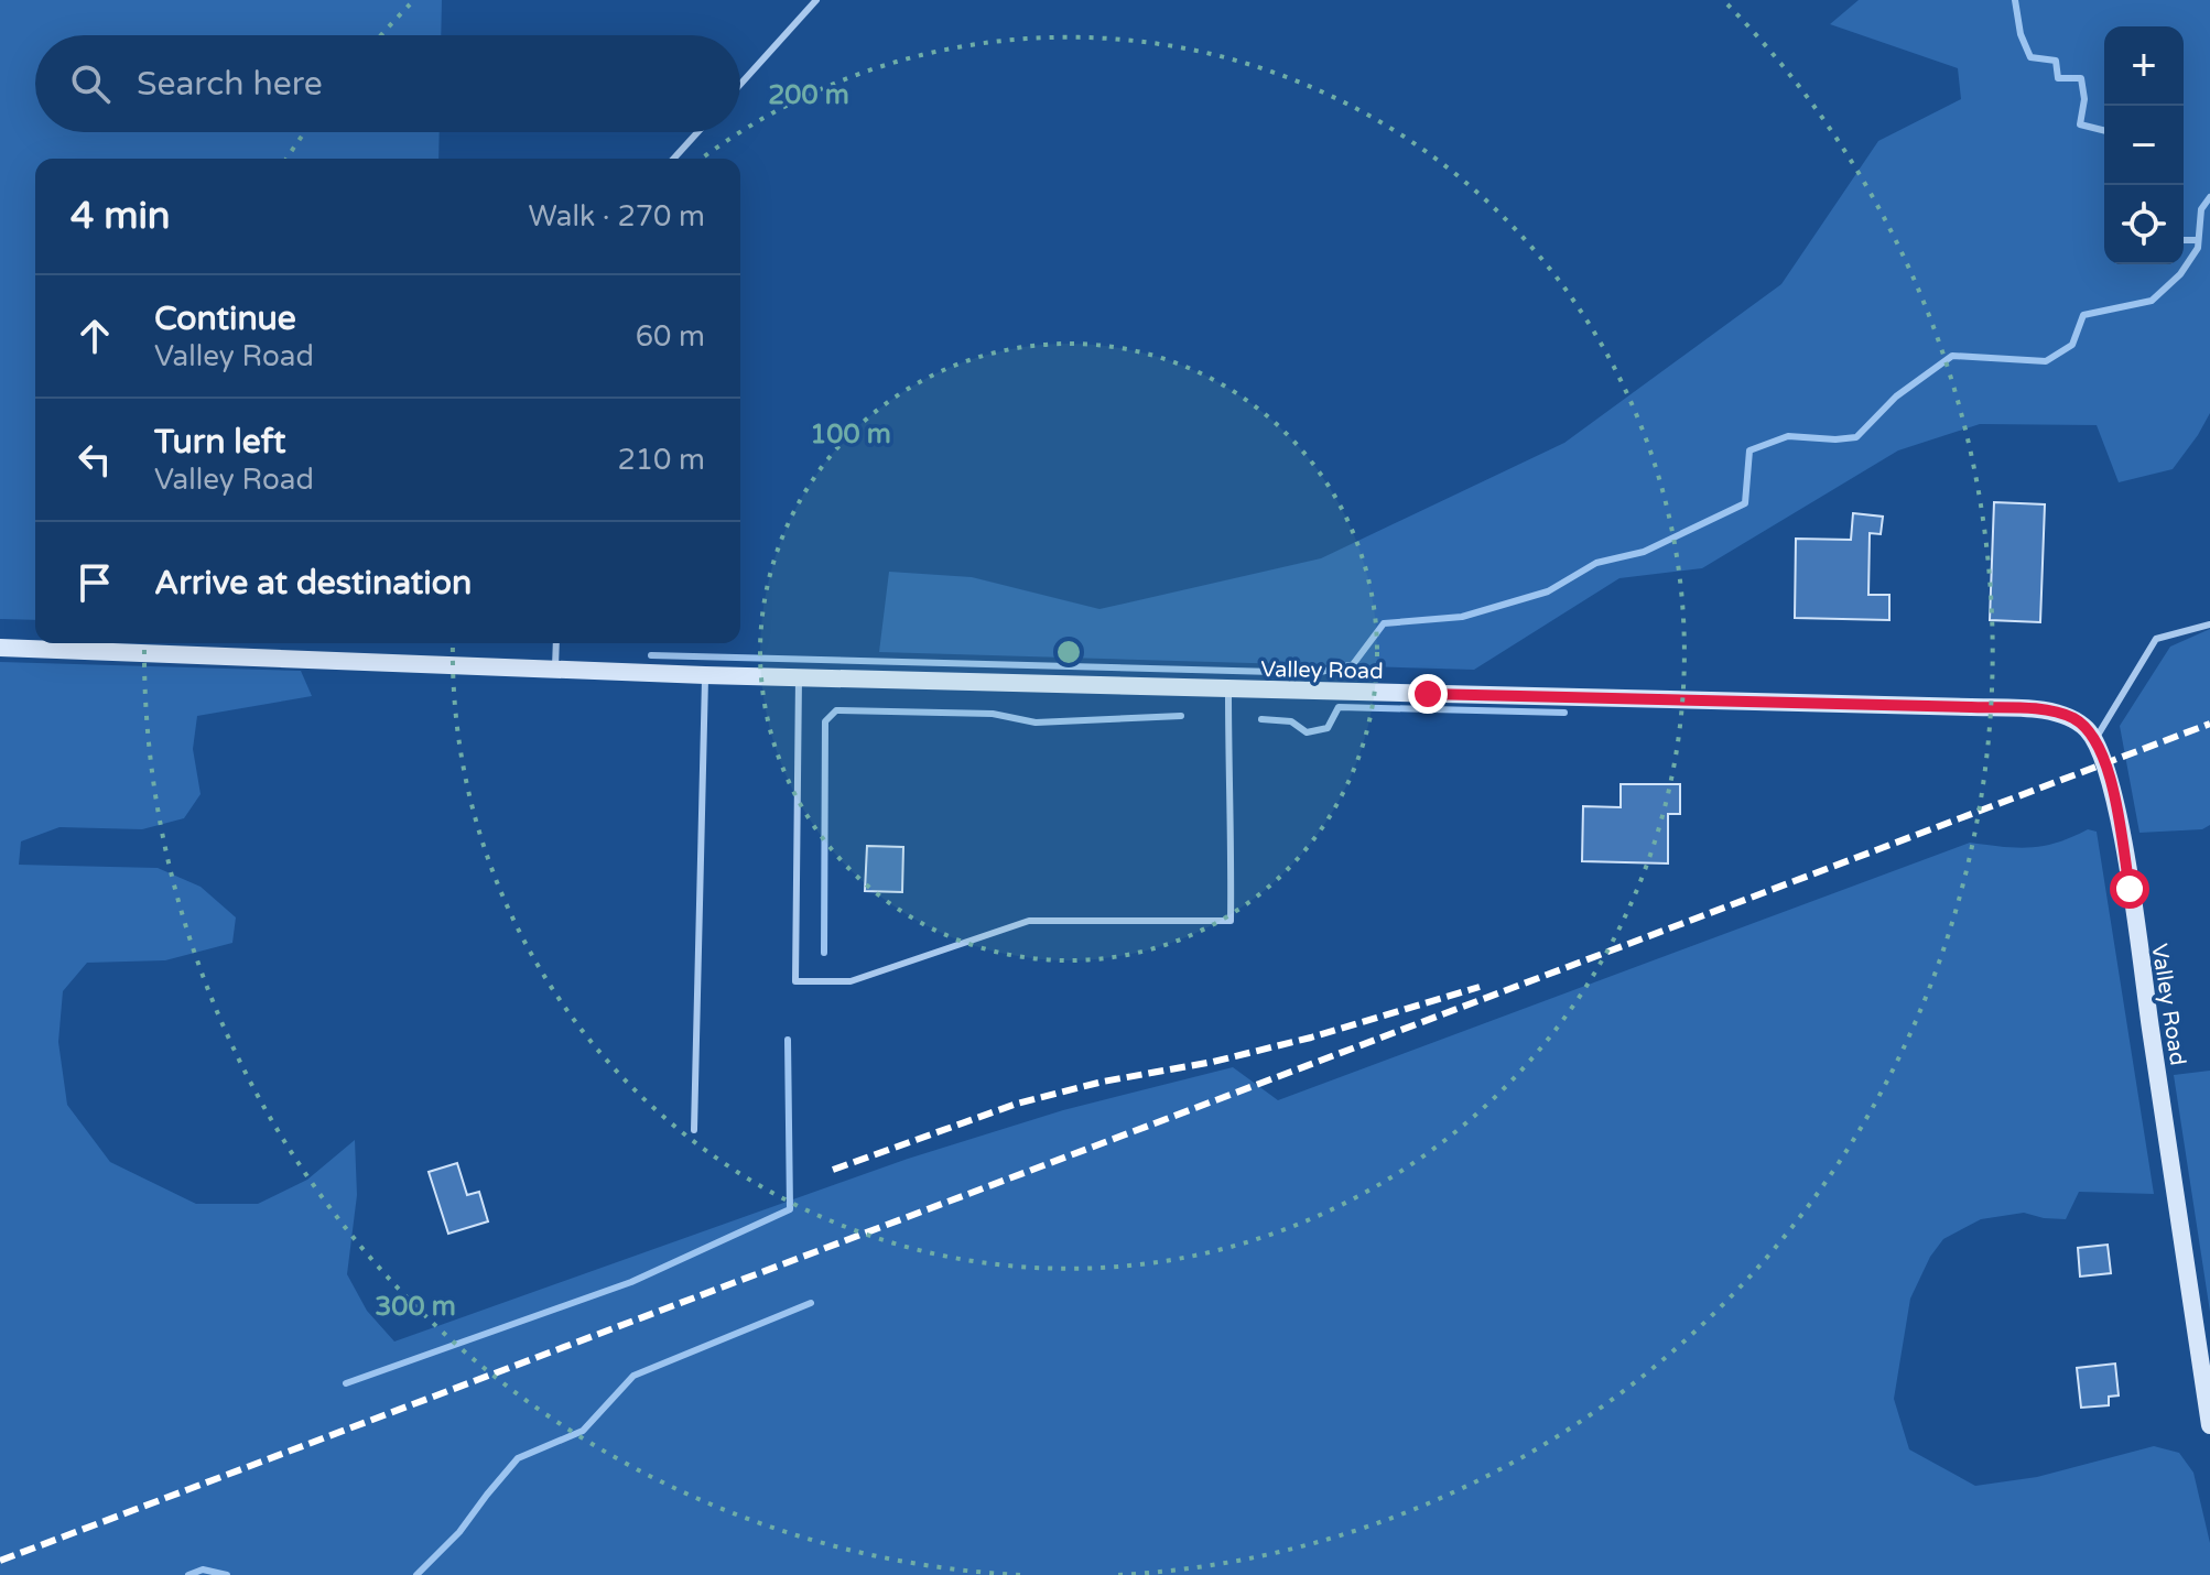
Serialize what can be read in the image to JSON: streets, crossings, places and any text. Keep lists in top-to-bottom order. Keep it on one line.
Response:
{"streets":{"street":["Valley Road"]},"page":{"map_buttons":["+","−"],"search":"Search here","heading":["4 min","Walk · 270 m"],"list":[["Continue","Valley Road","60 m"],["Turn left","Valley Road","210 m"],"Arrive at destination"]},"rings":["200 m","100 m","300 m"]}
